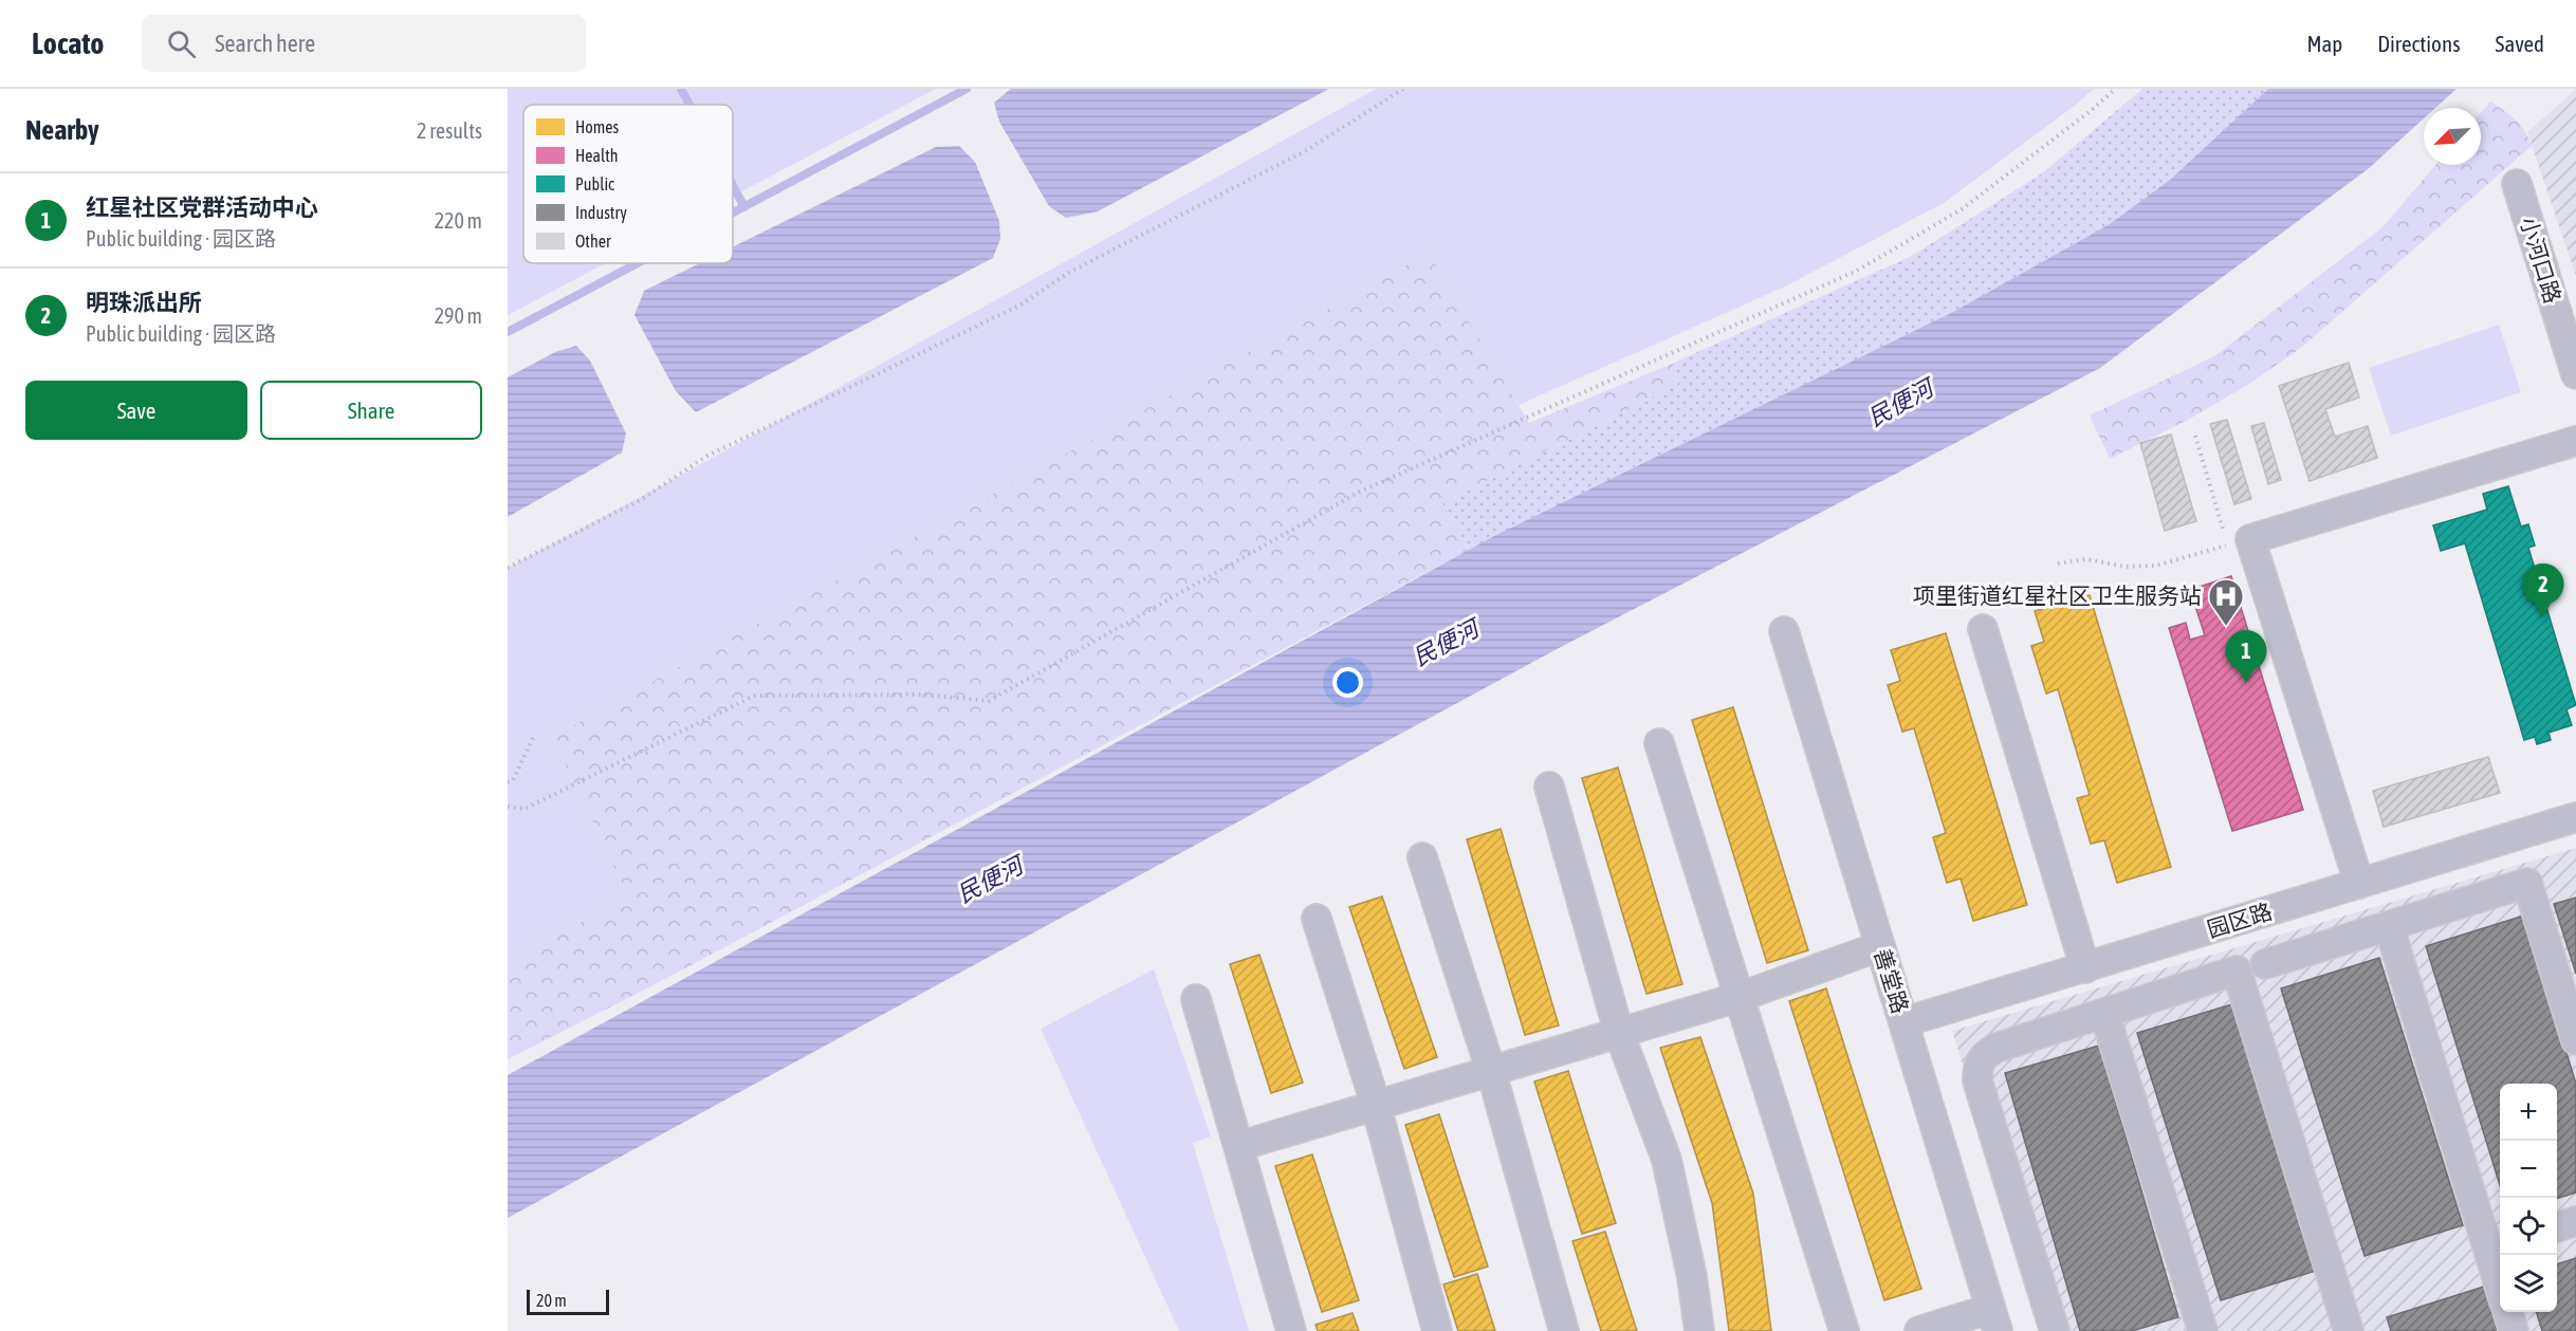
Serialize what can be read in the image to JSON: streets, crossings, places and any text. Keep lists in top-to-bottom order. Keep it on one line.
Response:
{"streets":{"street":["小河口路","园区路","善堂路"]},"crossings":[["园区路","善堂路"]],"water":["民便河"],"places":{"hospital":["项里街道红星社区卫生服务站"]},"legend":["Homes","Health","Public","Industry","Other"],"scale_bar":"20 m","north":"bottom left","page":{"header":"Locato","search":"Search here","nav":["Map","Directions","Saved"],"heading":["Nearby","2 results"],"list":[{"mark":"1","name":"红星社区党群活动中心","note":"Public building · 园区路","value":"220 m"},{"mark":"2","name":"明珠派出所","note":"Public building · 园区路","value":"290 m"}],"buttons":["Save","Share"],"pins":["2","1"],"map_buttons":["+","−"],"scale":"20 m"}}
